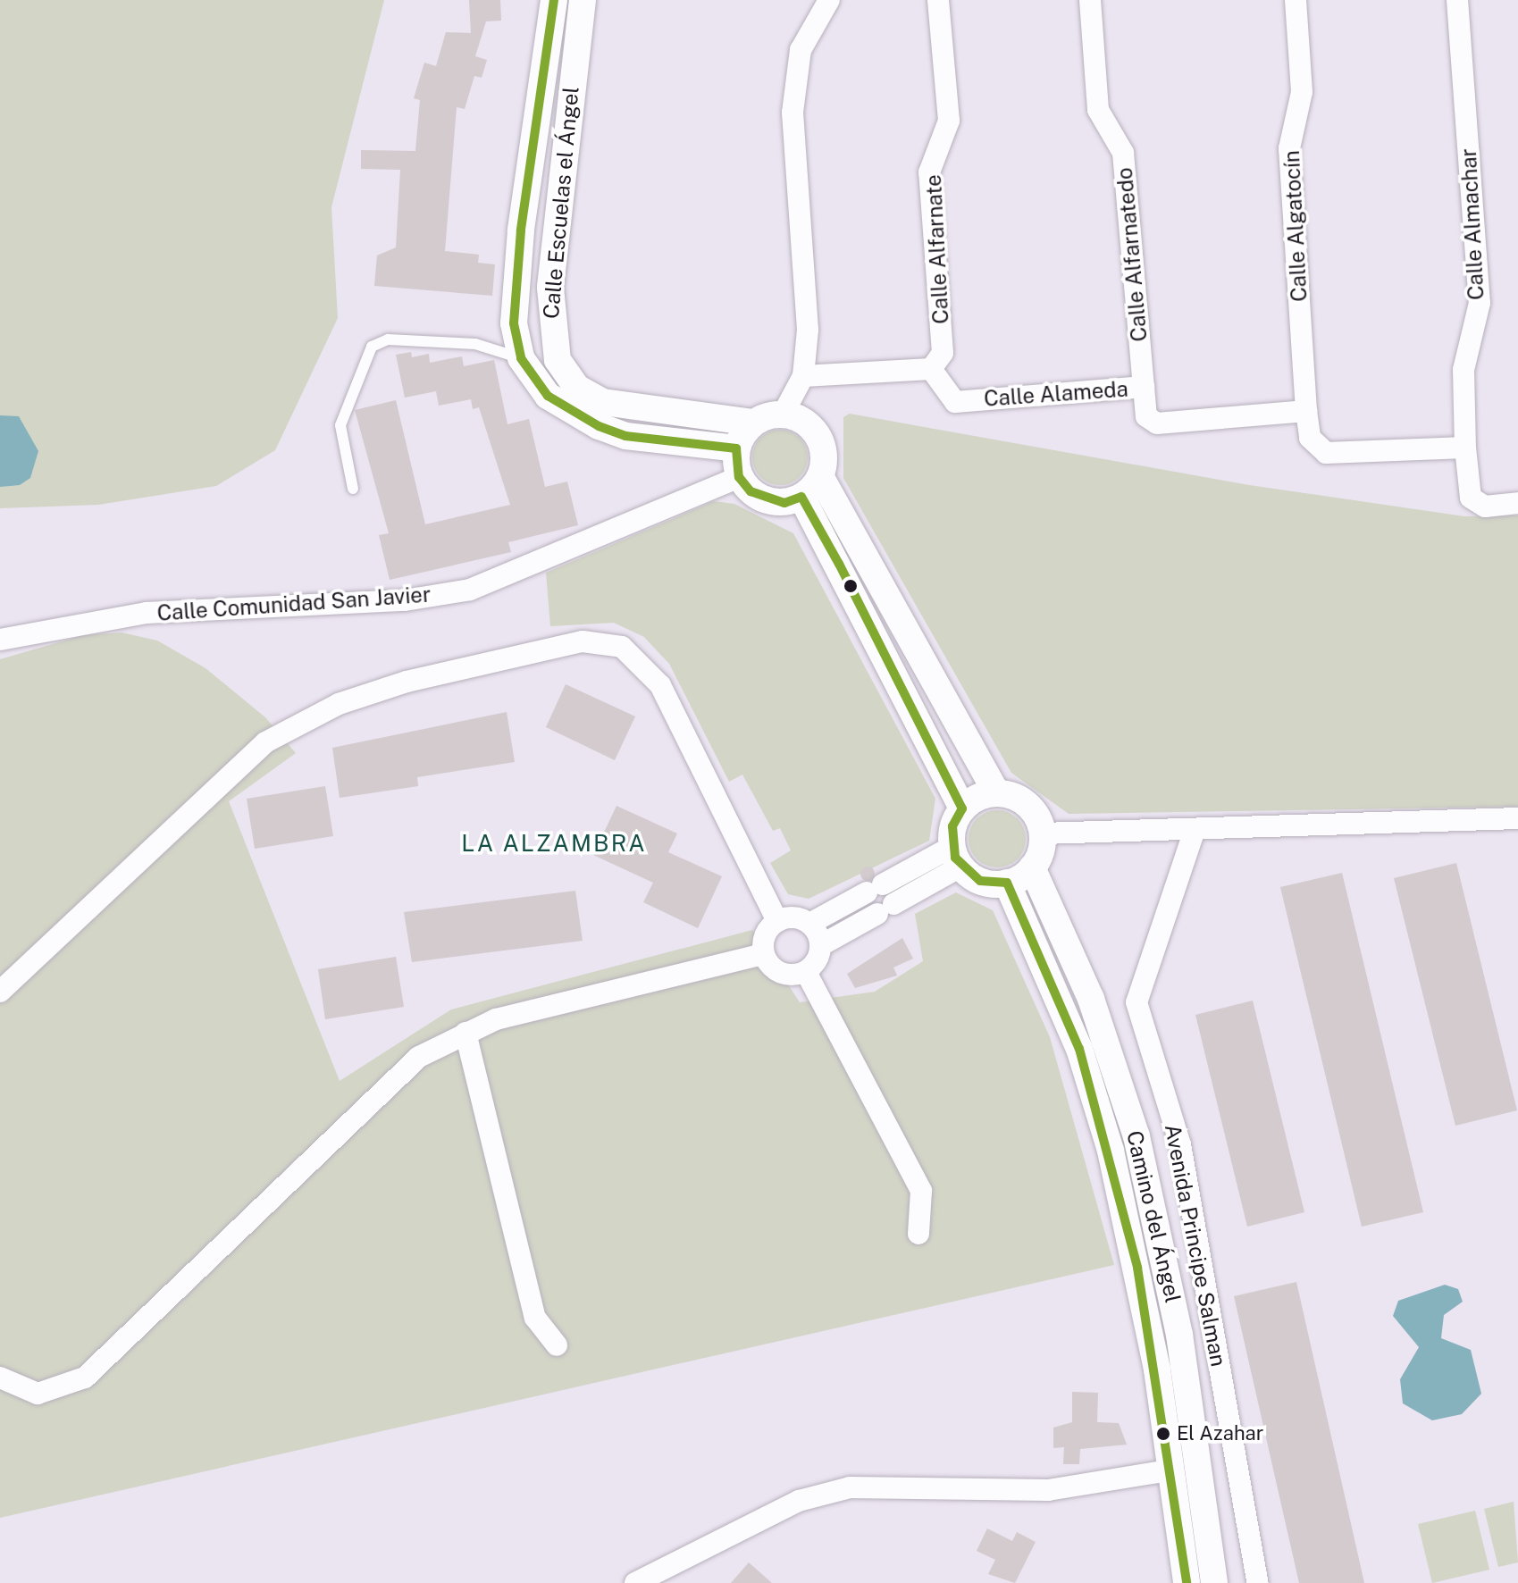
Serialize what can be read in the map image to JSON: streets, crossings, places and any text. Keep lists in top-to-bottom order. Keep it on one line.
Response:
{"streets":{"street":["Calle Escuelas el Ángel","Calle Almachar","Calle Algatocín","Calle Alfarnate","Calle Alfarnatedo","Calle Alameda","Calle Comunidad San Javier","Camino del Ángel","Avenida Principe Salman"]},"crossings":[["Calle Escuelas el Ángel","Calle Comunidad San Javier"],["Calle Algatocín","Calle Alameda"],["Calle Alfarnate","Calle Alameda"],["Calle Alfarnatedo","Calle Alameda"]],"districts":["LA ALZAMBRA"],"places":["El Azahar"]}
